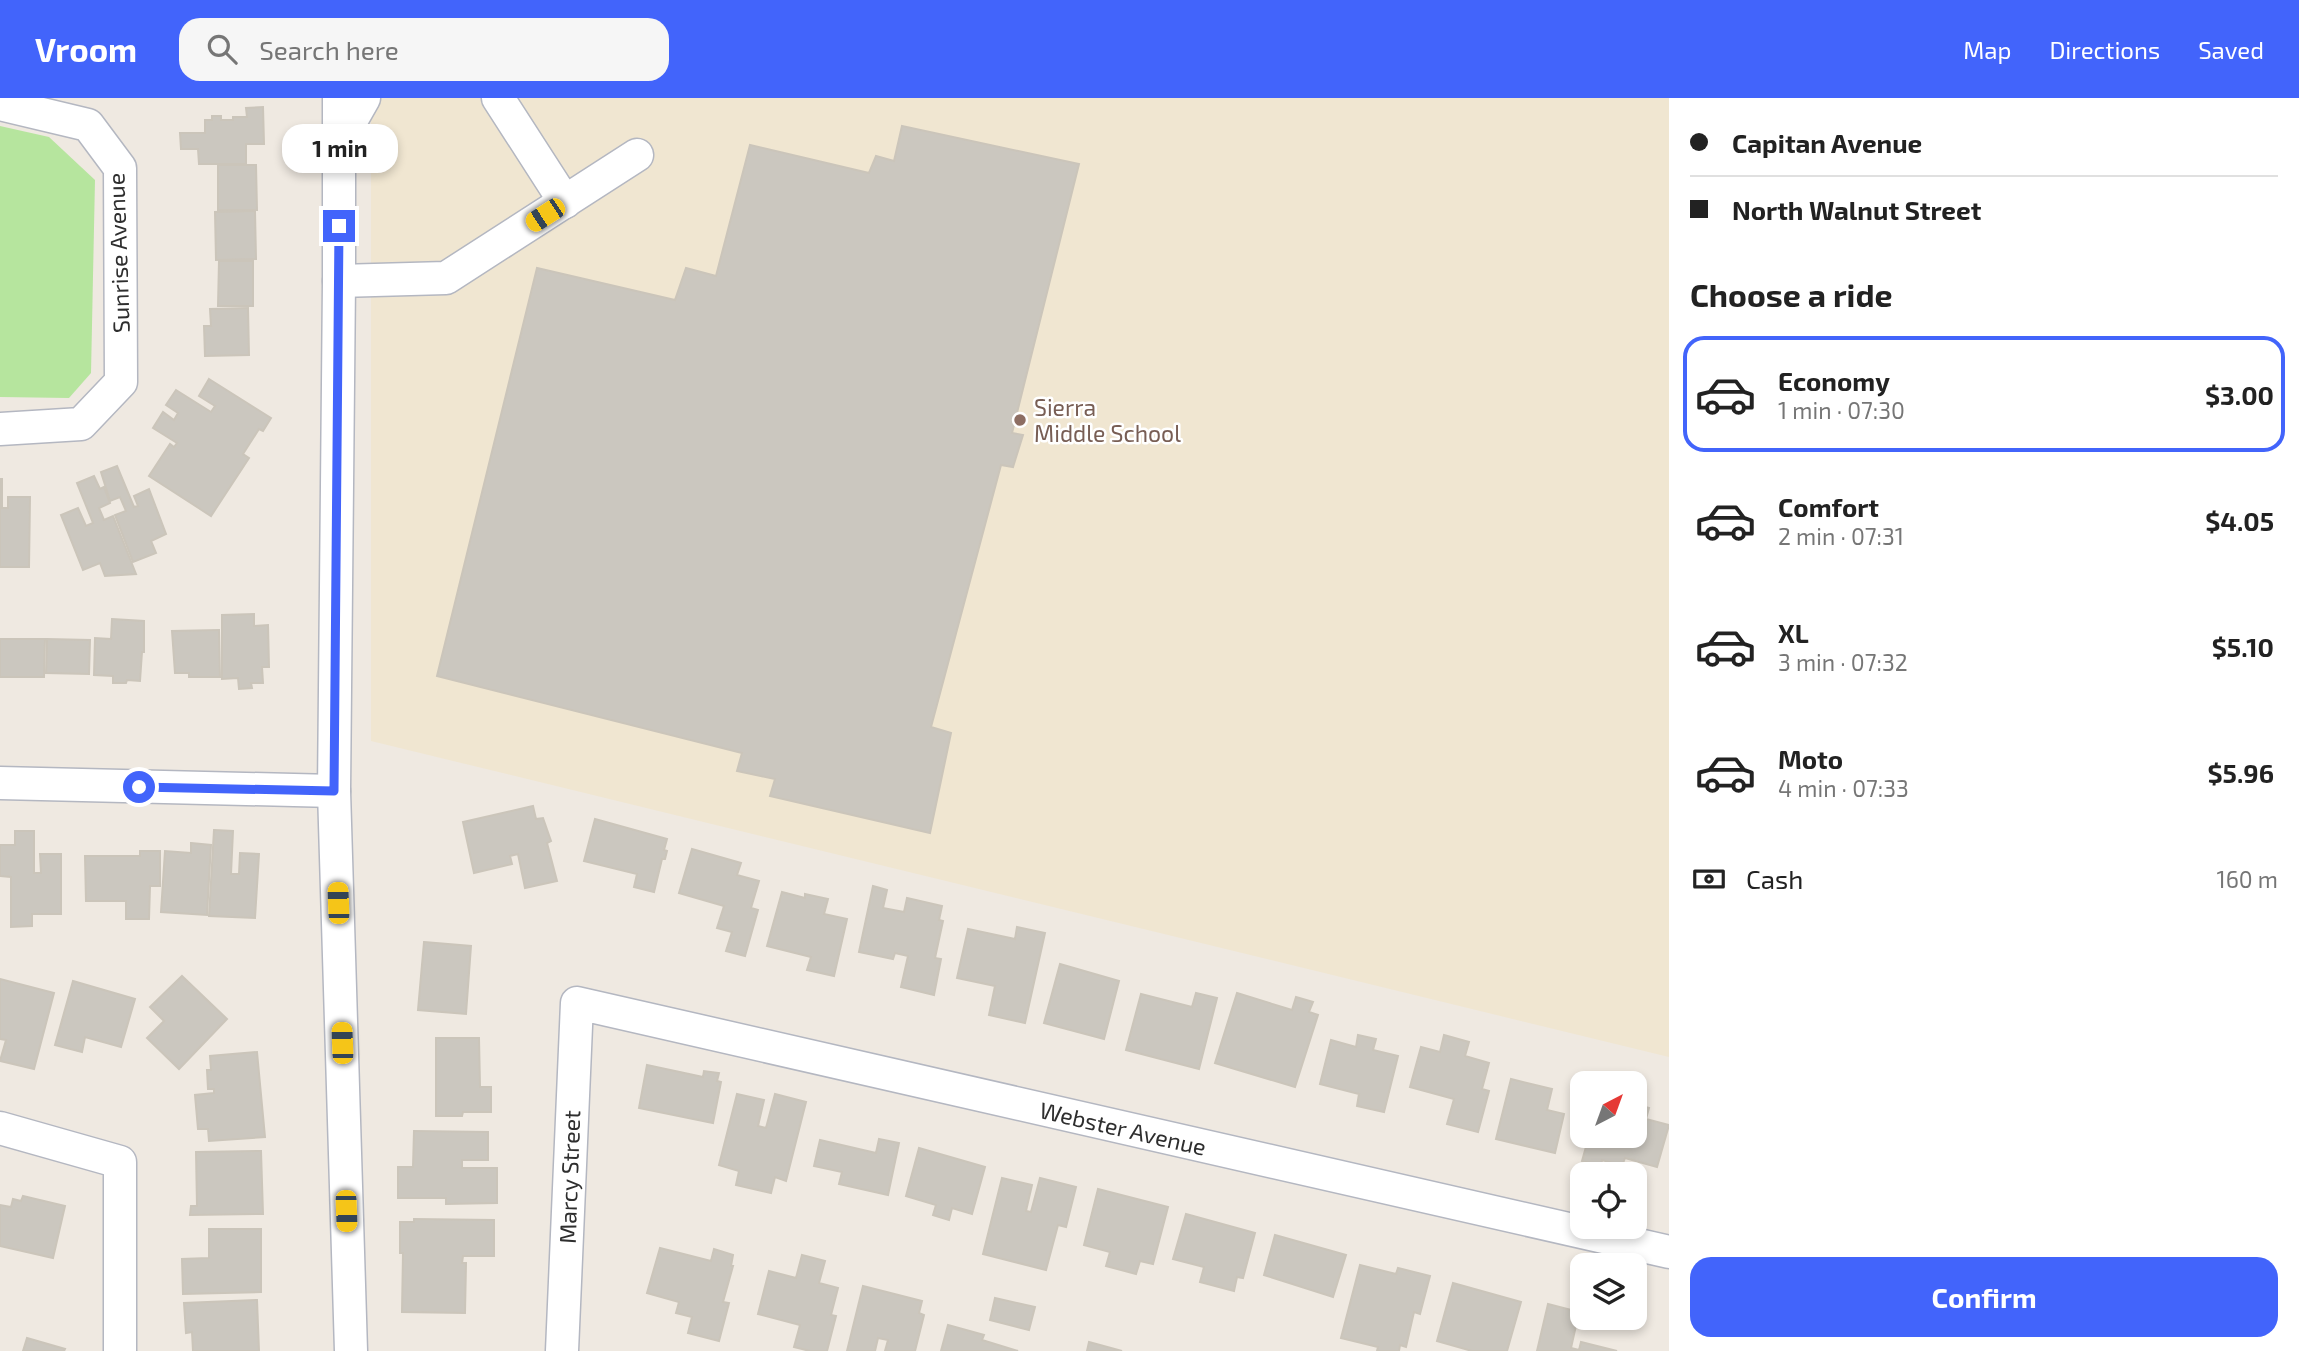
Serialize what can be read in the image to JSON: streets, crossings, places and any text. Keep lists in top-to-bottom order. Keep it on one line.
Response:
{"streets":{"street":["Sunrise Avenue","Webster Avenue","Marcy Street"]},"crossings":[["Webster Avenue","Marcy Street"]],"places":["Sierra Middle School"],"north":"top right","page":{"header":"Vroom","search":"Search here","nav":["Map","Directions","Saved"],"banner":["Capitan Avenue","North Walnut Street"],"bubble":"1 min","heading":"Choose a ride","list":[{"name":"Economy","note":"1 min · 07:30","value":"$3.00"},{"name":"Comfort","note":"2 min · 07:31","value":"$4.05"},{"name":"XL","note":"3 min · 07:32","value":"$5.10"},{"name":"Moto","note":"4 min · 07:33","value":"$5.96"}],"pay":["Cash","160 m"],"buttons":"Confirm"}}
